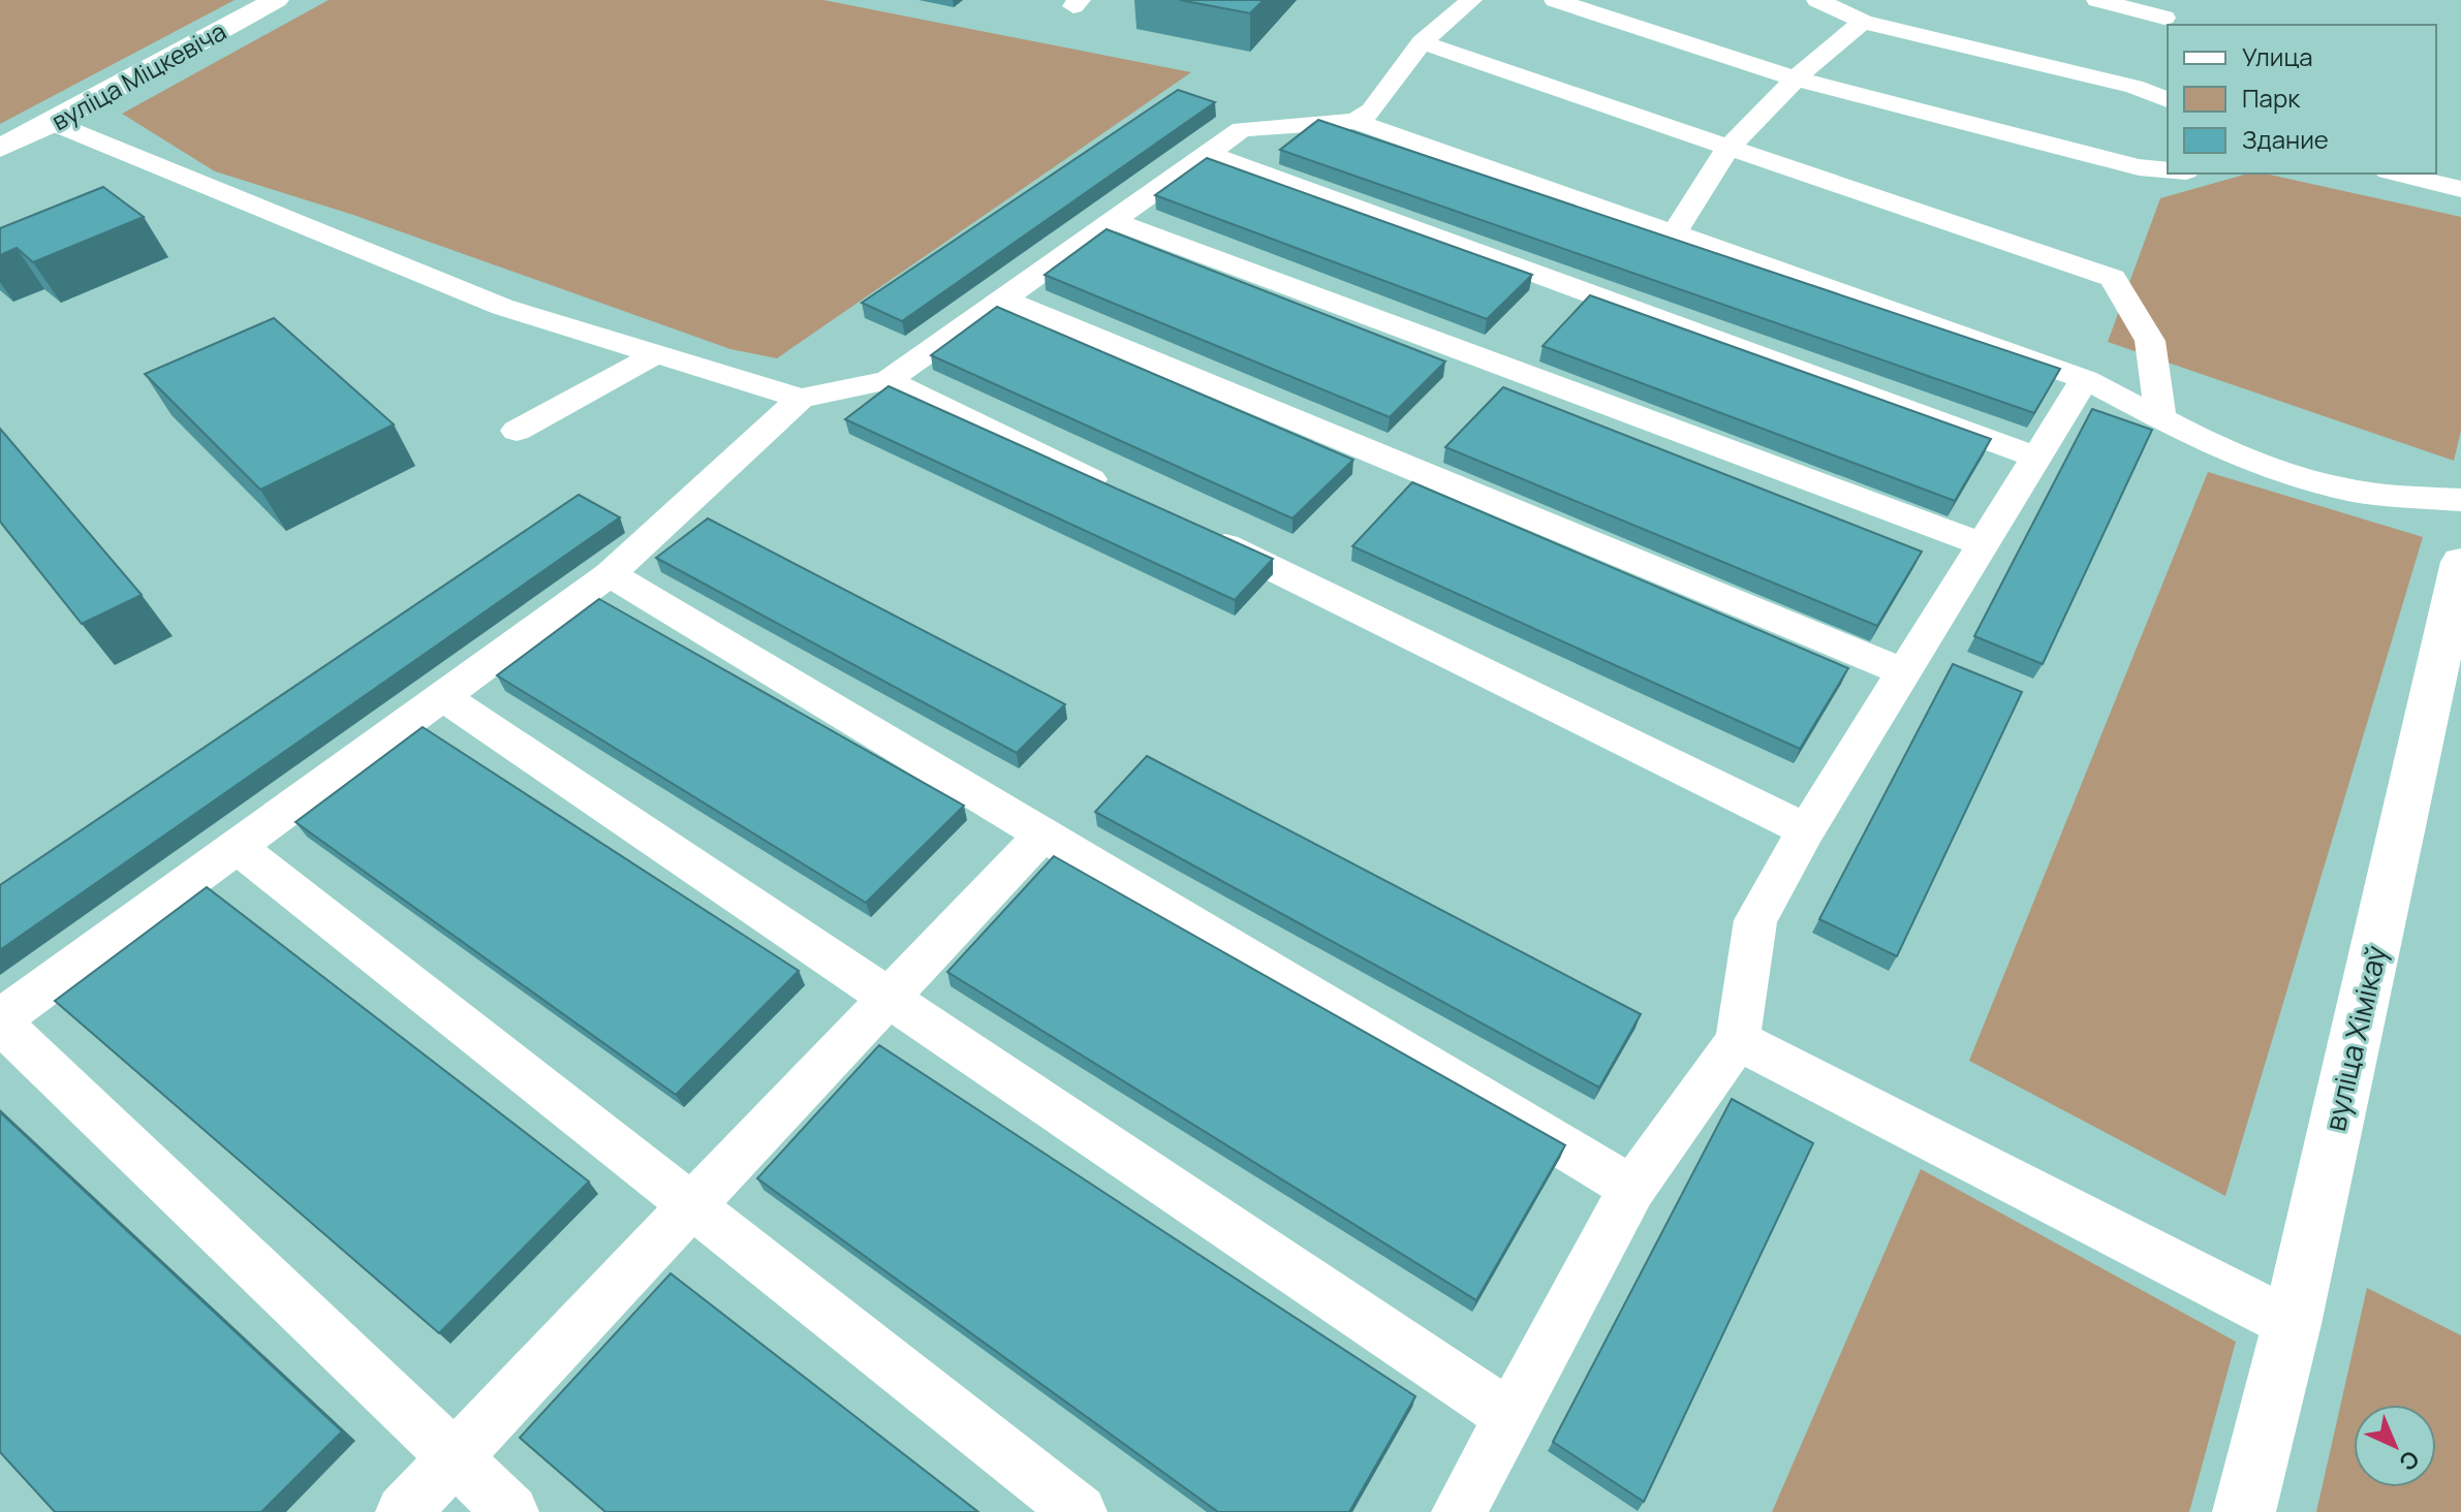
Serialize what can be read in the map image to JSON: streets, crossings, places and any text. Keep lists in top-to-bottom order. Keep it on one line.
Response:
{"streets":{"street":["вуліца Міцкевіча","вуліца Хімікаў"]},"legend":["Улица","Парк","Здание"],"north":"bottom right"}
